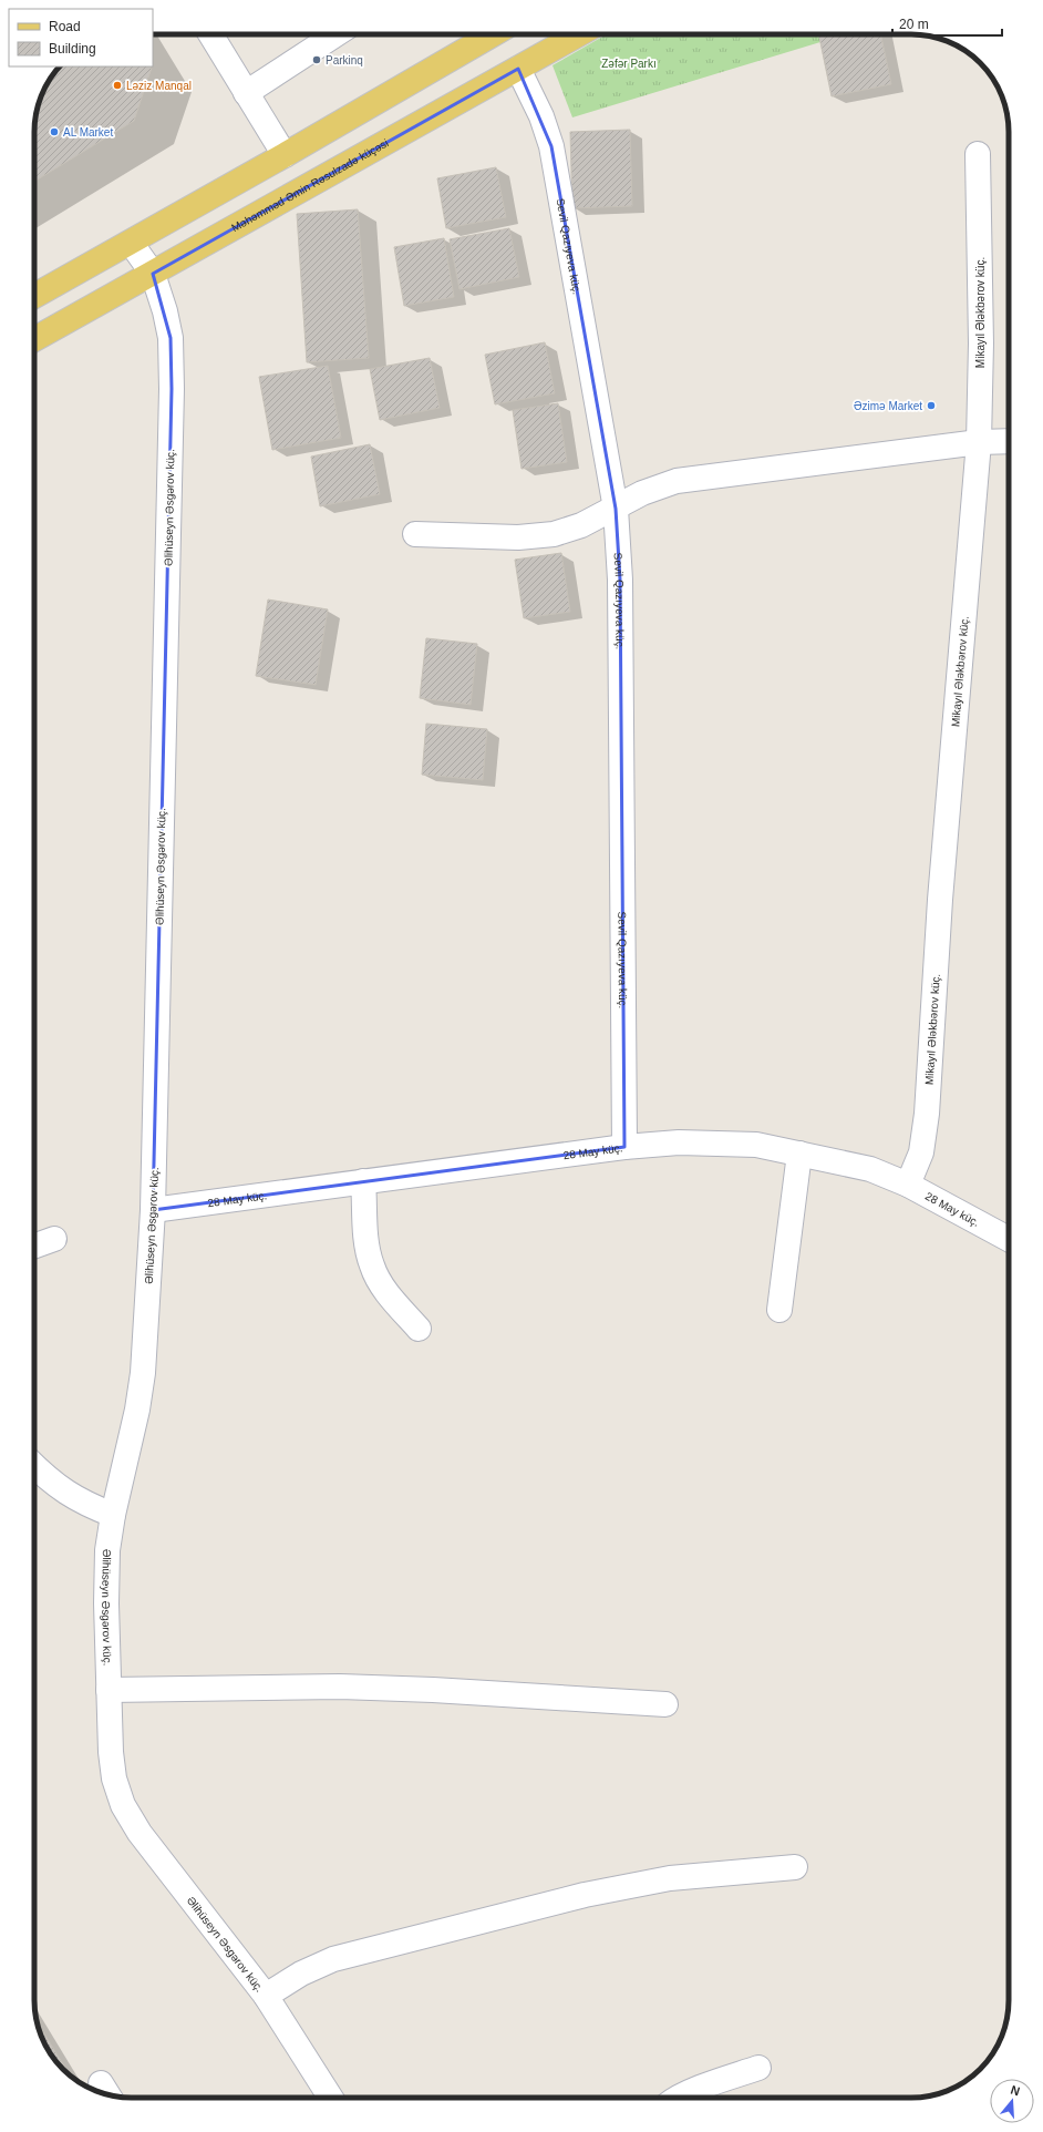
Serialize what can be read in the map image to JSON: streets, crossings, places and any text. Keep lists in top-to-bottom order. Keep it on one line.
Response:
{"streets":{"main road":["Məhəmməd Əmin Rəsulzadə küçəsi"],"street":["Sevil Qazıyeva küç.","Mikayıl Ələkbərov küç.","Əlihüseyn Əsgərov küç.","28 May küç."]},"crossings":[["Məhəmməd Əmin Rəsulzadə küçəsi","Sevil Qazıyeva küç."],["Məhəmməd Əmin Rəsulzadə küçəsi","Əlihüseyn Əsgərov küç."],["Sevil Qazıyeva küç.","28 May küç."],["Mikayıl Ələkbərov küç.","28 May küç."],["Əlihüseyn Əsgərov küç.","28 May küç."]],"parks":["Zəfər Parkı"],"places":["Parkinq","Ləziz Manqal","AL Market","Əzimə Market"],"legend":["Road","Building"],"scale_bar":"20 m","north":"top"}
